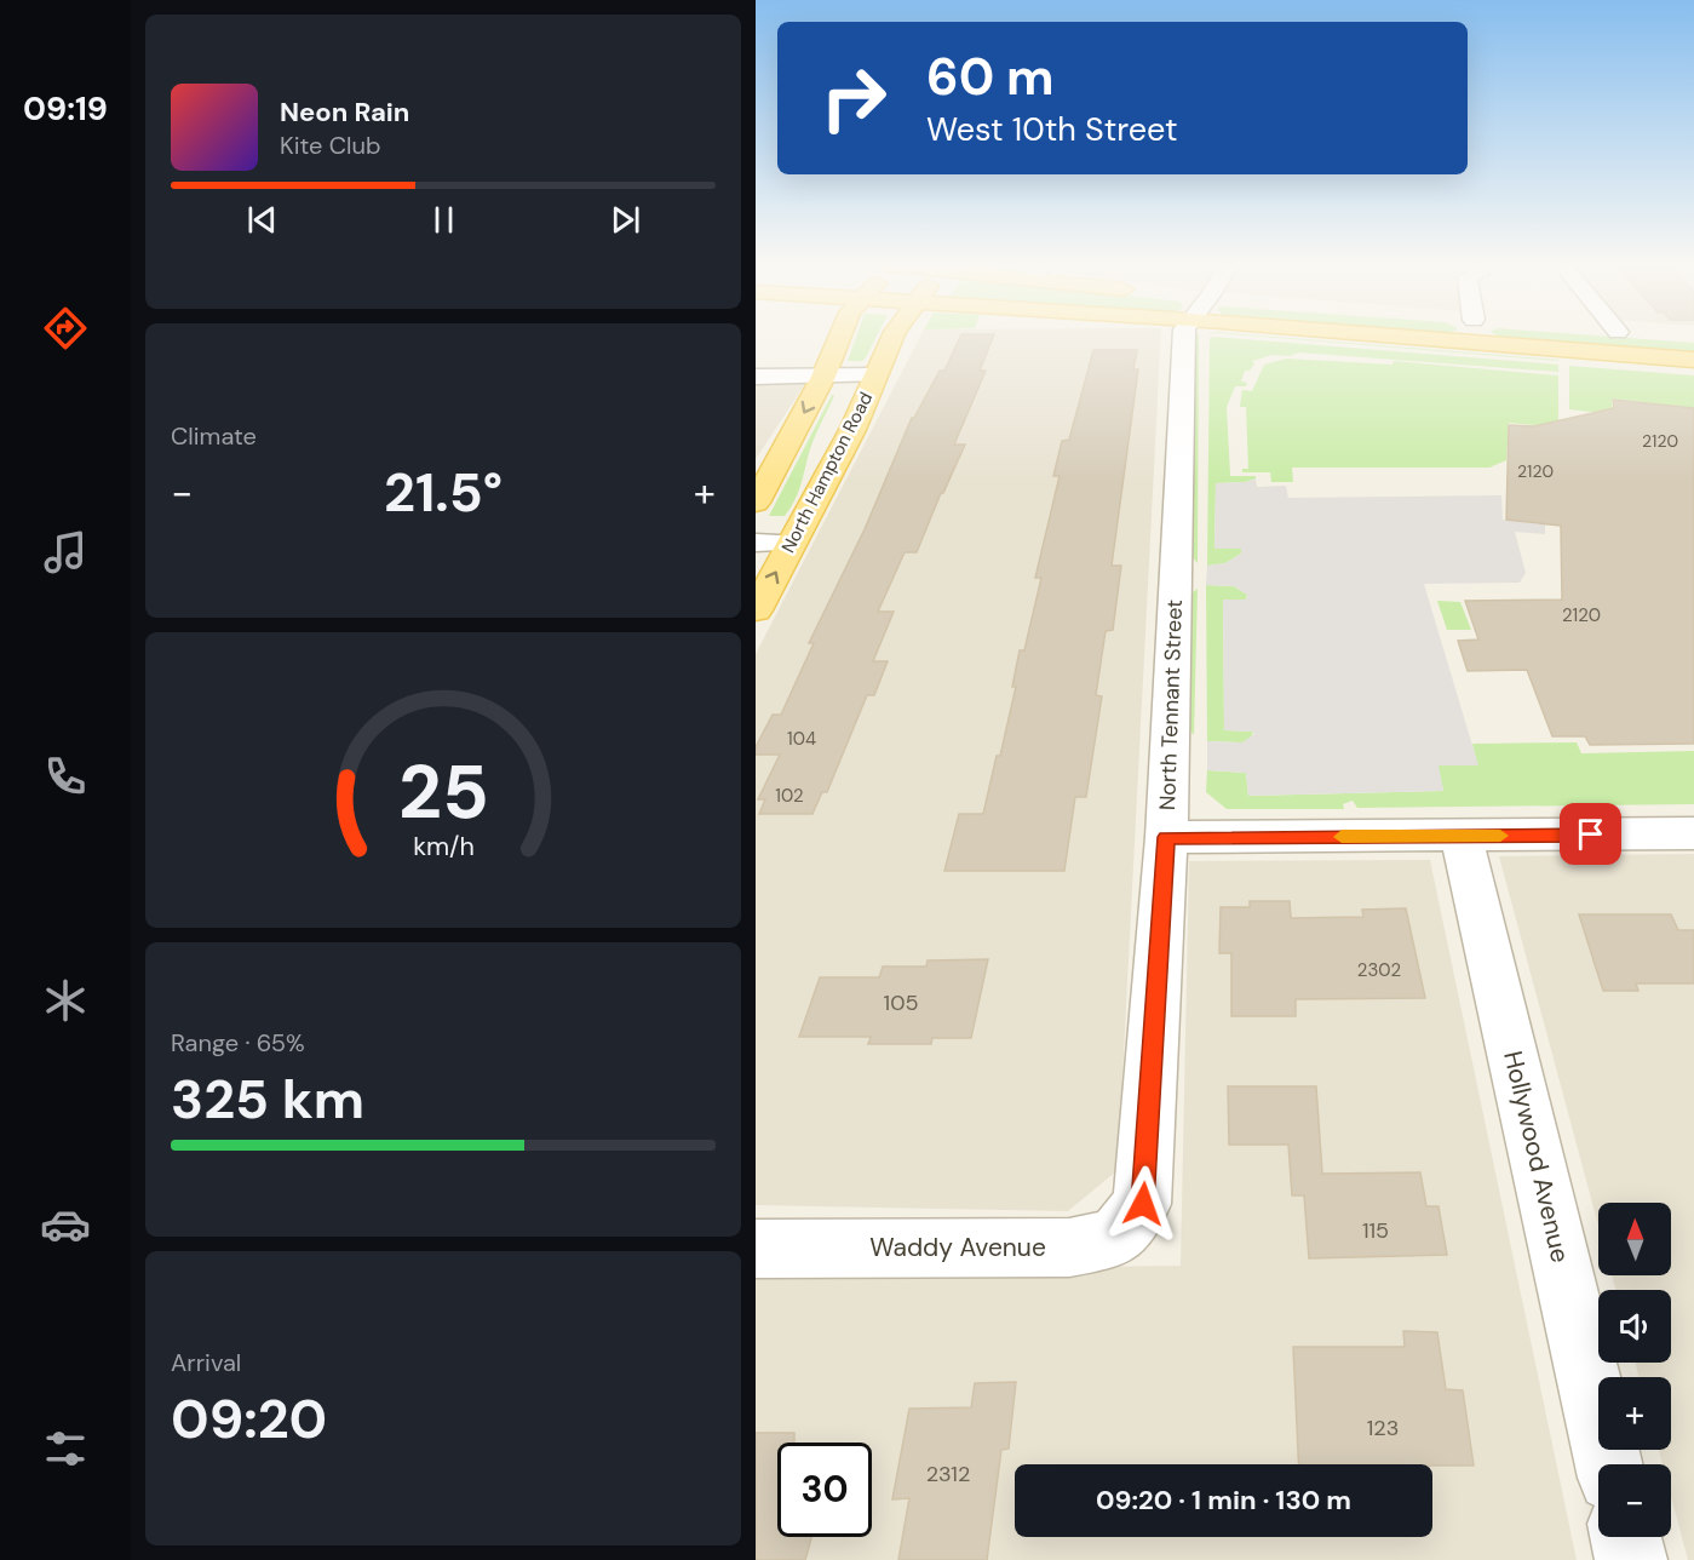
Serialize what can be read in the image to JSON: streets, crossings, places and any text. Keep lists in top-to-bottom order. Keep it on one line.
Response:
{"streets":{"main road":["North Hampton Road"],"street":["North Tennant Street","Hollywood Avenue","Waddy Avenue"]},"crossings":[["North Tennant Street","Waddy Avenue"]],"house_numbers":["2120","2120","2120","104","102","2302","105","115","123","2312"],"north":"top","page":{"tabs":"09:19","turn":["60 m","West 10th Street"],"song":["Neon Rain","Kite Club"],"tile":["Climate",["Range · 65%","325 km"],["Arrival","09:20"]],"heat":["−","21.5°","+"],"map_buttons":["+","−"],"limit":"30","trip":"09:20 · 1 min · 130 m","gauge":["25","km/h"]}}
